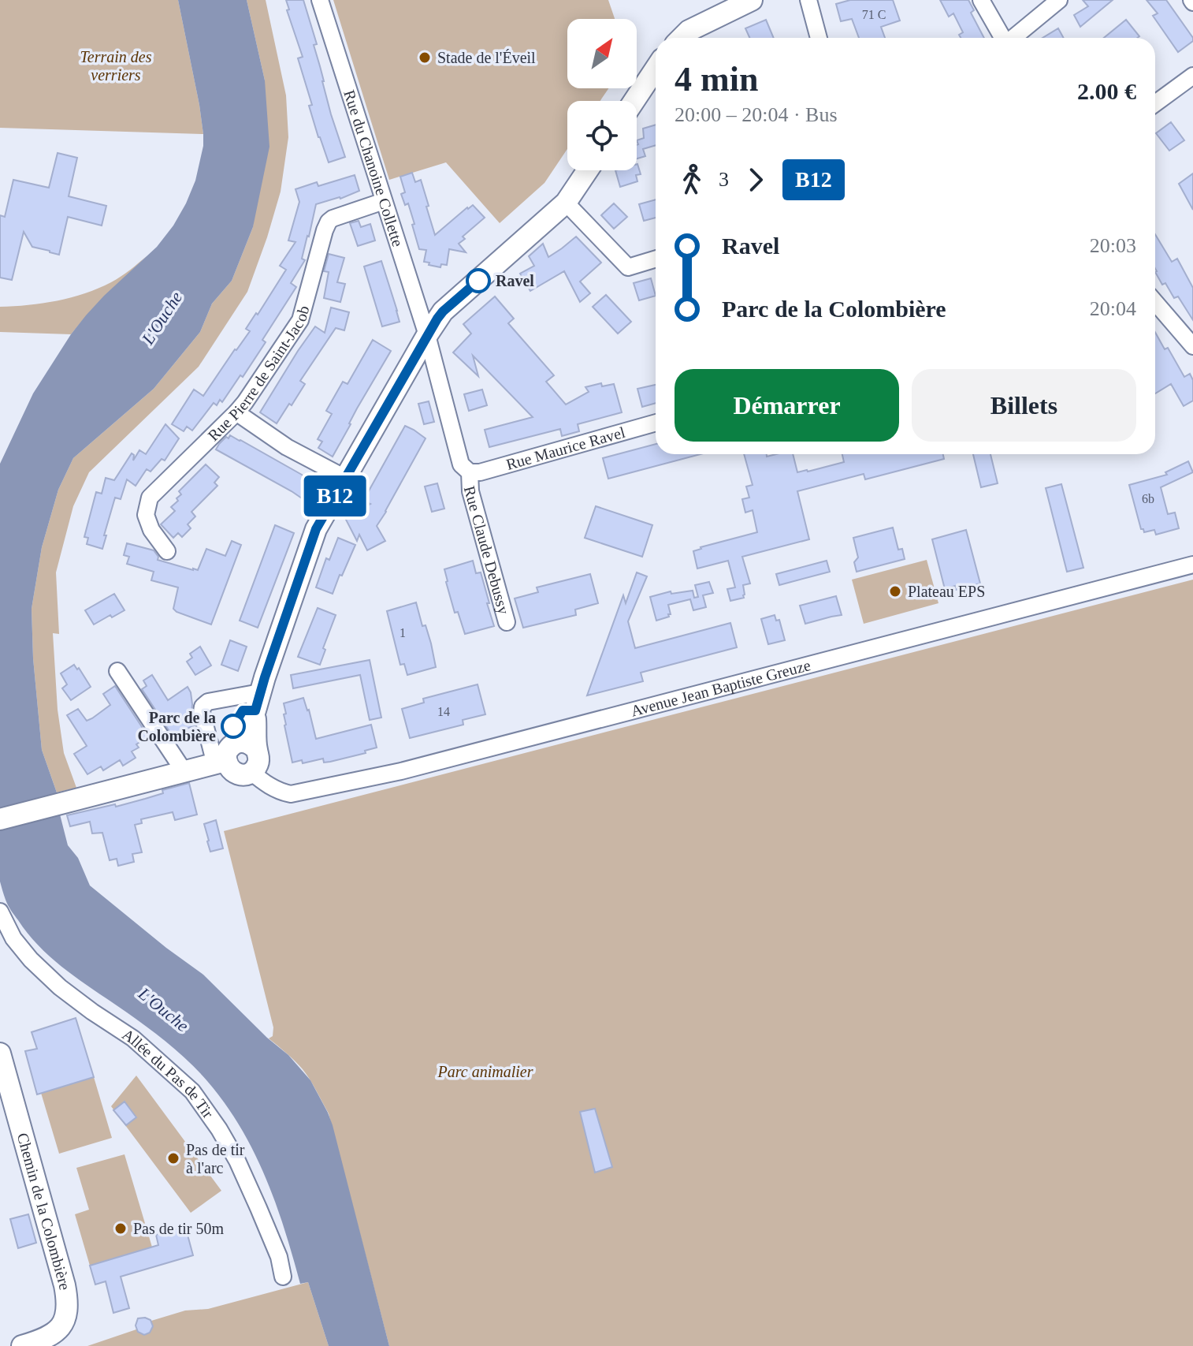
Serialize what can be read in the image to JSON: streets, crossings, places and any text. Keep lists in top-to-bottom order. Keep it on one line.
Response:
{"streets":{"street":["Rue du Chanoine Collette","Rue Pierre de Saint-Jacob","Rue Maurice Ravel","Rue Claude Debussy","Avenue Jean Baptiste Greuze","Allée du Pas de Tir","Chemin de la Colombière"]},"crossings":[["Rue du Chanoine Collette","Rue Pierre de Saint-Jacob"],["Rue du Chanoine Collette","Rue Claude Debussy"],["Rue Maurice Ravel","Rue Claude Debussy"]],"water":["L'Ouche"],"parks":["Terrain des verriers","Parc animalier"],"places":["Stade de l'Éveil","Ravel","Plateau EPS","Parc de la Colombière","Pas de tir à l'arc","Pas de tir 50m"],"lines":["bus line B12"],"house_numbers":["71 C","6b","1","14"],"north":"top right","page":{"on_map":"B12","heading":["4 min","20:00 – 20:04 · Bus","2.00 €"],"legs":["3","B12"],"list":[{"name":"Ravel","value":"20:03"},{"name":"Parc de la Colombière","value":"20:04"}],"buttons":["Démarrer","Billets"]}}
